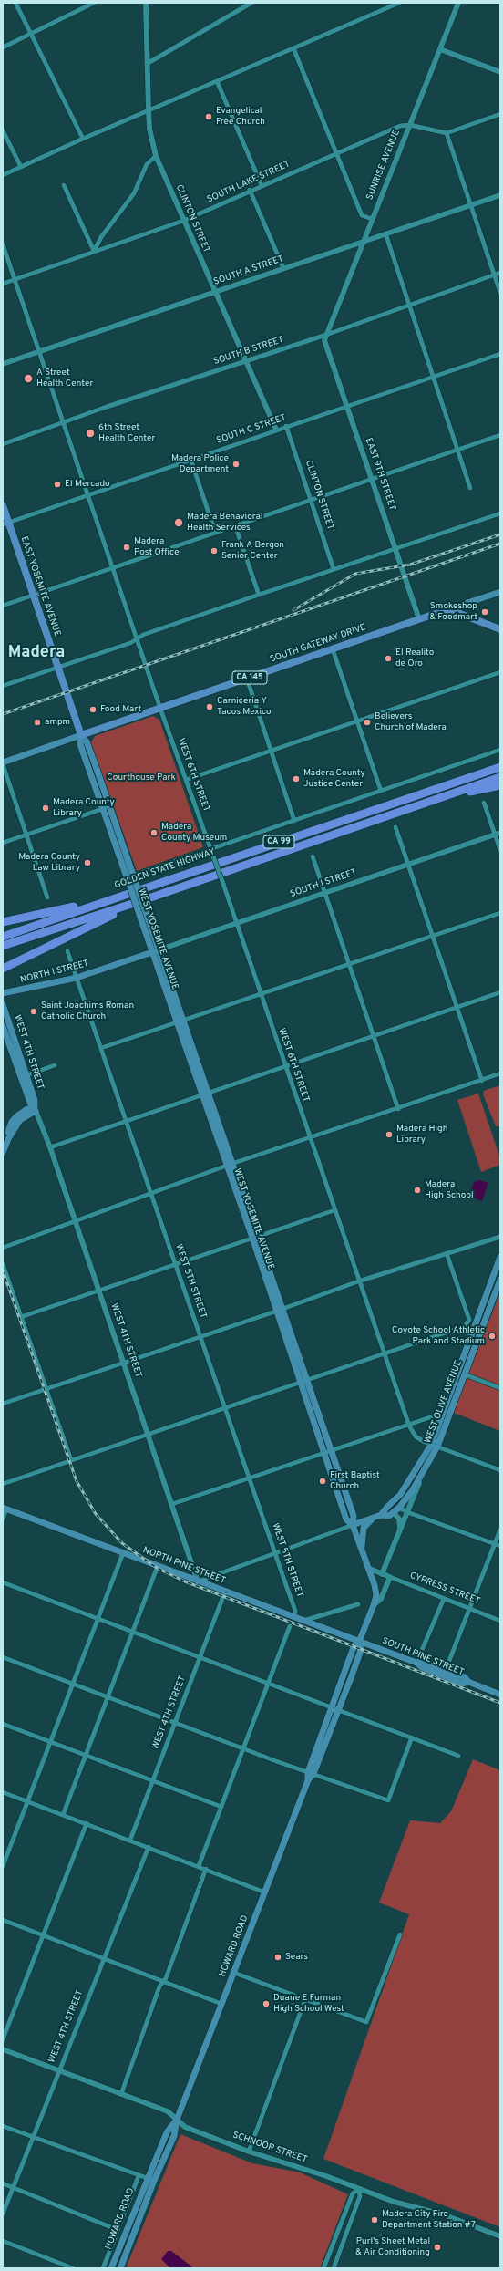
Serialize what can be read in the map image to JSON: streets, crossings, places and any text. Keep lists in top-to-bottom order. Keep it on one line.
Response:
{"streets":{"highway":["CA 99","GOLDEN STATE HIGHWAY"],"main road":["EAST YOSEMITE AVENUE","SOUTH GATEWAY DRIVE","CA 145","WEST YOSEMITE AVENUE","NORTH I STREET","WEST 4TH STREET","WEST OLIVE AVENUE","NORTH PINE STREET","SOUTH PINE STREET","HOWARD ROAD"],"street":["SUNRISE AVENUE","SOUTH LAKE STREET","CLINTON STREET","SOUTH A STREET","SOUTH B STREET","SOUTH C STREET","EAST 9TH STREET","WEST 6TH STREET","SOUTH I STREET","WEST 5TH STREET","CYPRESS STREET","SCHNOOR STREET"]},"crossings":[["SUNRISE AVENUE","SOUTH LAKE STREET"],["SUNRISE AVENUE","SOUTH A STREET"],["SUNRISE AVENUE","SOUTH B STREET"],["SUNRISE AVENUE","EAST 9TH STREET"],["SOUTH LAKE STREET","CLINTON STREET"],["SOUTH LAKE STREET","WEST 6TH STREET"],["CLINTON STREET","SOUTH A STREET"],["CLINTON STREET","SOUTH B STREET"],["CLINTON STREET","SOUTH C STREET"],["SOUTH A STREET","WEST 6TH STREET"],["SOUTH B STREET","EAST 9TH STREET"],["SOUTH B STREET","WEST 6TH STREET"],["SOUTH C STREET","EAST 9TH STREET"],["SOUTH C STREET","EAST YOSEMITE AVENUE"],["SOUTH C STREET","WEST 6TH STREET"],["EAST 9TH STREET","SOUTH GATEWAY DRIVE"],["EAST YOSEMITE AVENUE","SOUTH GATEWAY DRIVE"],["EAST YOSEMITE AVENUE","WEST YOSEMITE AVENUE"],["SOUTH GATEWAY DRIVE","WEST 6TH STREET"],["SOUTH GATEWAY DRIVE","WEST YOSEMITE AVENUE"],["WEST 6TH STREET","SOUTH I STREET"],["WEST 6TH STREET","WEST OLIVE AVENUE"],["SOUTH I STREET","WEST YOSEMITE AVENUE"],["SOUTH I STREET","NORTH I STREET"],["WEST YOSEMITE AVENUE","NORTH I STREET"],["WEST YOSEMITE AVENUE","WEST OLIVE AVENUE"],["WEST YOSEMITE AVENUE","CYPRESS STREET"],["NORTH I STREET","WEST 5TH STREET"],["WEST 4TH STREET","NORTH PINE STREET"],["WEST 4TH STREET","SCHNOOR STREET"],["WEST 5TH STREET","NORTH PINE STREET"],["WEST OLIVE AVENUE","CYPRESS STREET"],["NORTH PINE STREET","SOUTH PINE STREET"],["NORTH PINE STREET","HOWARD ROAD"],["SOUTH PINE STREET","HOWARD ROAD"],["HOWARD ROAD","SCHNOOR STREET"]],"districts":["Madera"],"parks":["Courthouse Park"],"places":["Evangelical Free Church","A Street Health Center","6th Street Health Center","Madera Police Department","El Mercado","Madera Behavioral Health Services","Madera Post Office","Frank A Bergon Senior Center","Smokeshop & Foodmart","El Realito de Oro","Carniceria Y Tacos Mexico","Food Mart","ampm","Believers Church of Madera","Madera County Justice Center","Madera County Library","Madera County Museum","Madera County Law Library","Saint Joachims Roman Catholic Church","Madera High Library","Madera High School","Coyote School Athletic Park and Stadium","First Baptist Church","Sears","Duane E Furman High School West","Madera City Fire Department Station #7","Purl's Sheet Metal & Air Conditioning"]}
